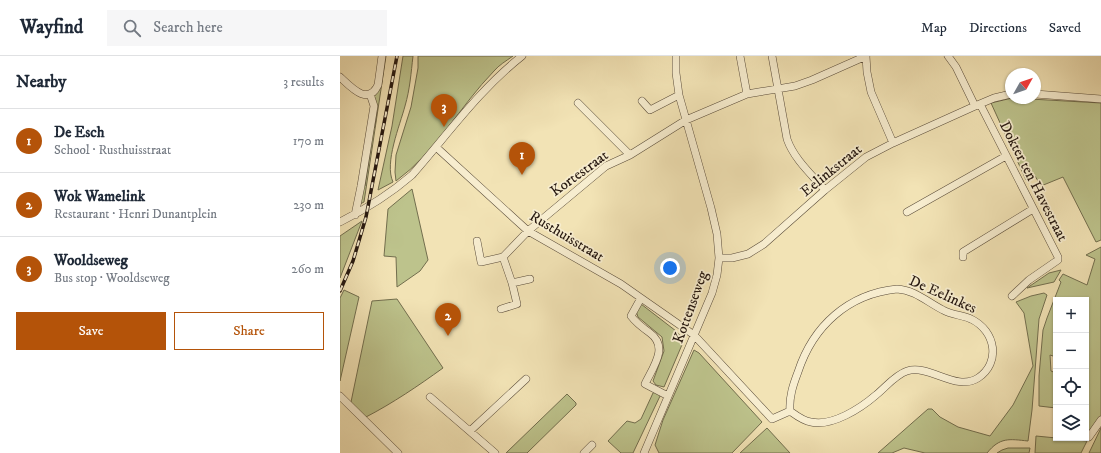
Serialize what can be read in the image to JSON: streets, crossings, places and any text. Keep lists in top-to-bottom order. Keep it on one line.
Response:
{"streets":{"street":["Eelinkstraat","Kortestraat","Dokter ten Havestraat","Rusthuisstraat","De Eelinkes","Kottenseweg"]},"crossings":[["Eelinkstraat","Dokter ten Havestraat"],["Eelinkstraat","Kottenseweg"],["Kortestraat","Rusthuisstraat"],["Kortestraat","Kottenseweg"],["Rusthuisstraat","Kottenseweg"]],"north":"top right","page":{"header":"Wayfind","search":"Search here","nav":["Map","Directions","Saved"],"heading":["Nearby","3 results"],"pins":["3","1","2"],"list":[{"mark":"1","name":"De Esch","note":"School · Rusthuisstraat","value":"170 m"},{"mark":"2","name":"Wok Wamelink","note":"Restaurant · Henri Dunantplein","value":"230 m"},{"mark":"3","name":"Wooldseweg","note":"Bus stop · Wooldseweg","value":"260 m"}],"map_buttons":["+","−"],"buttons":["Save","Share"]}}
